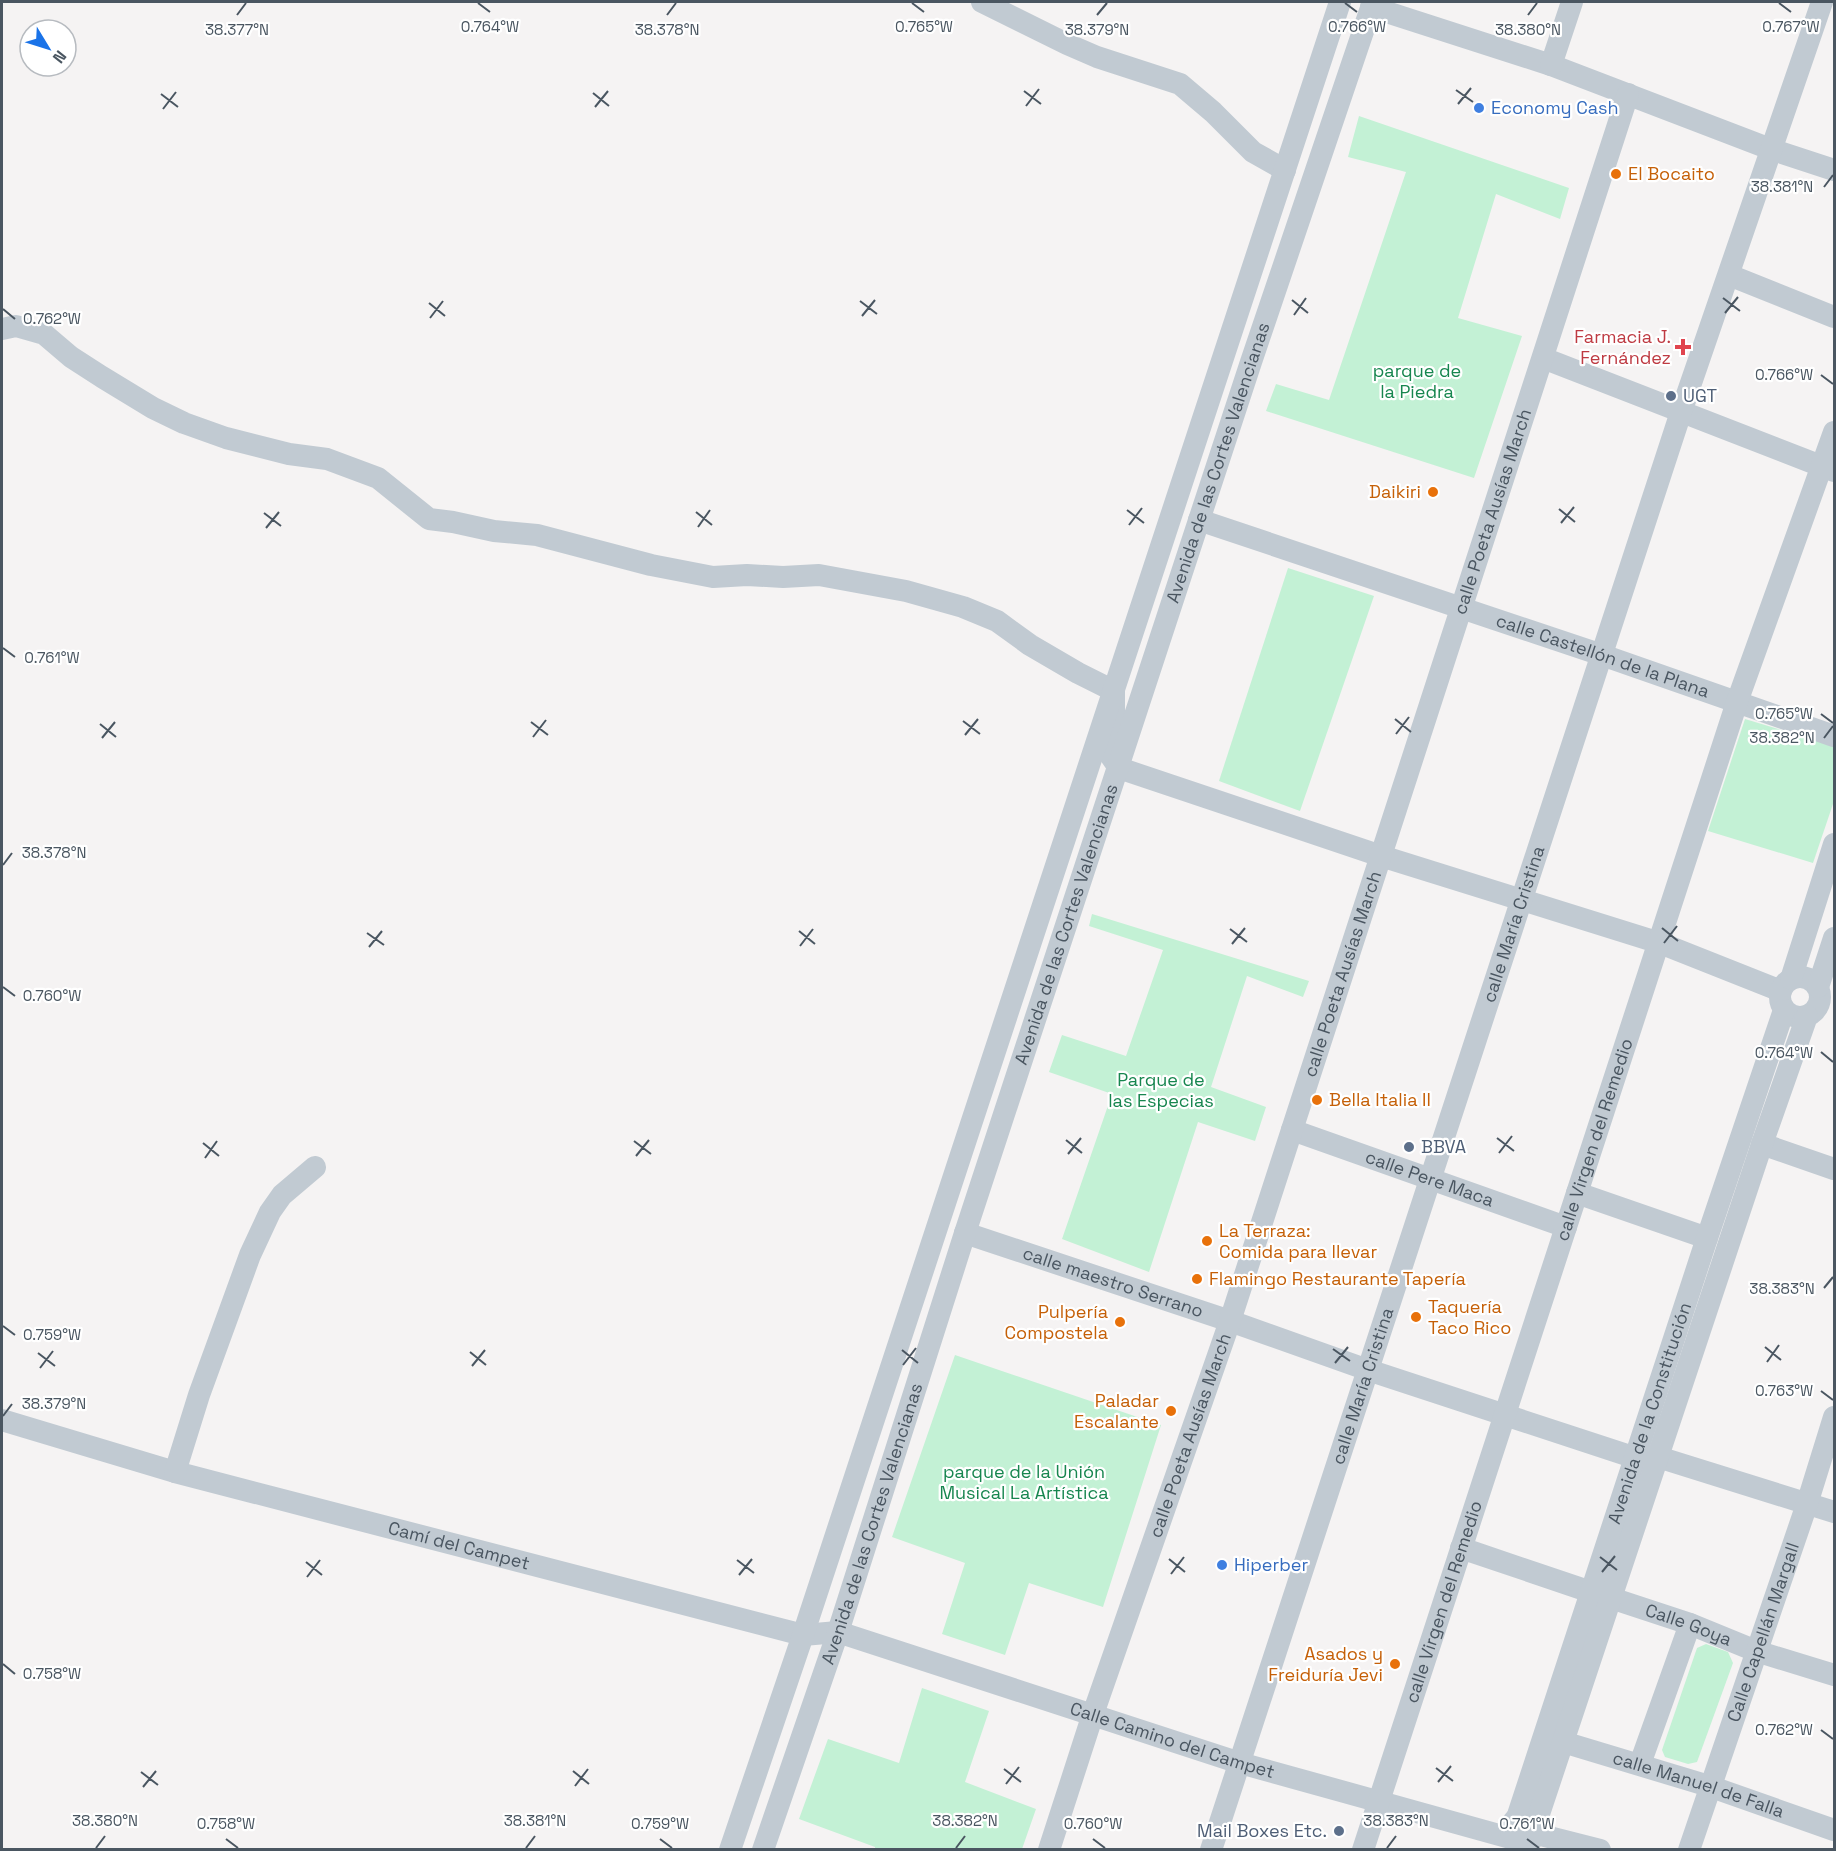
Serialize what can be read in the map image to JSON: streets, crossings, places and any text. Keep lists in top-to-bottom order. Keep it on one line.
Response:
{"streets":{"street":["Avenida de las Cortes Valencianas","calle Poeta Ausías March","calle Castellón de la Plana","calle María Cristina","calle Virgen del Remedio","calle Pere Maca","calle maestro Serrano","Avenida de la Constitución","Camí del Campet","Calle Goya","Calle Capellán Margall","Calle Camino del Campet","calle Manuel de Falla"]},"crossings":[["Avenida de las Cortes Valencianas","calle Castellón de la Plana"],["Avenida de las Cortes Valencianas","calle maestro Serrano"],["Avenida de las Cortes Valencianas","Camí del Campet"],["Avenida de las Cortes Valencianas","Calle Camino del Campet"],["calle Poeta Ausías March","calle Castellón de la Plana"],["calle Poeta Ausías March","calle Pere Maca"],["calle Poeta Ausías March","calle maestro Serrano"],["calle Poeta Ausías March","Calle Camino del Campet"],["calle Castellón de la Plana","calle María Cristina"],["calle Castellón de la Plana","calle Virgen del Remedio"],["calle María Cristina","calle Pere Maca"],["calle María Cristina","calle maestro Serrano"],["calle María Cristina","Calle Camino del Campet"],["calle Virgen del Remedio","calle Pere Maca"],["calle Virgen del Remedio","calle maestro Serrano"],["calle Virgen del Remedio","Calle Goya"],["calle Virgen del Remedio","Calle Camino del Campet"],["calle maestro Serrano","Avenida de la Constitución"],["calle maestro Serrano","Calle Capellán Margall"],["Avenida de la Constitución","Calle Goya"],["Avenida de la Constitución","Calle Camino del Campet"],["Avenida de la Constitución","calle Manuel de Falla"],["Camí del Campet","Calle Camino del Campet"],["Calle Goya","Calle Capellán Margall"],["Calle Capellán Margall","calle Manuel de Falla"]],"parks":["parque de la Piedra","Parque de las Especias","parque de la Unión Musical La Artística"],"places":{"other":["Economy Cash","El Bocaito","UGT","Daikiri","Bella Italia II","BBVA","La Terraza: Comida para llevar","Flamingo Restaurante Tapería","Taquería Taco Rico","Pulpería Compostela","Paladar Escalante","Hiperber","Asados y Freiduría Jevi","Mail Boxes Etc."],"health":["Farmacia J. Fernández"]},"north":"bottom right","coordinates":["0.767°W","0.764°W","0.765°W","0.766°W","38.377°N","38.378°N","38.379°N","38.380°N","38.381°N","0.762°W","0.761°W","38.382°N","0.760°W","38.383°N","0.759°W","0.763°W","0.758°W"]}
